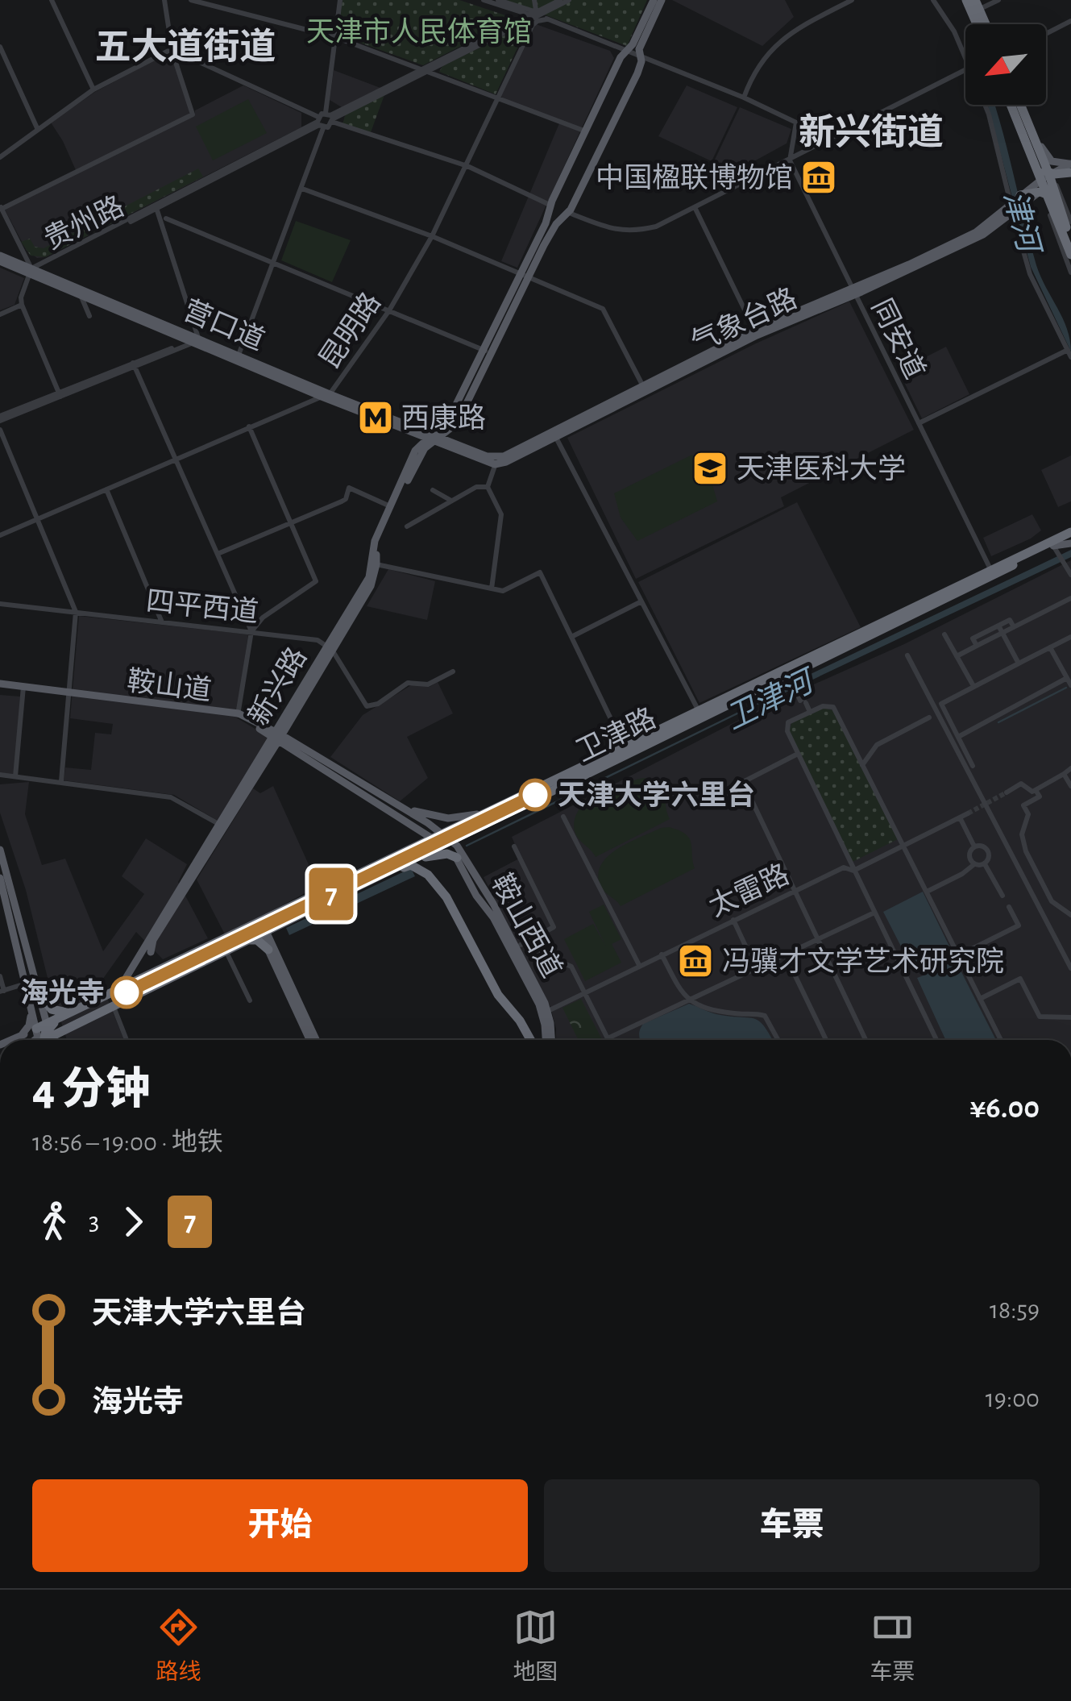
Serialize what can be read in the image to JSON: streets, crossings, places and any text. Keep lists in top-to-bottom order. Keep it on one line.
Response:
{"streets":{"highway":["卫津路"],"main road":["气象台路","营口道","鞍山道","新兴路","鞍山西道"],"street":["贵州路","昆明路","同安道","四平西道","太雷路"]},"crossings":[["贵州路","营口道"],["气象台路","同安道"],["营口道","昆明路"],["营口道","新兴路"],["同安道","卫津路"],["四平西道","新兴路"],["鞍山道","新兴路"],["鞍山道","卫津路"],["鞍山道","鞍山西道"],["卫津路","鞍山西道"],["太雷路","鞍山西道"]],"districts":["五大道街道","新兴街道"],"water":["津河","卫津河"],"parks":["天津市人民体育馆"],"places":{"museum":["中国楹联博物馆","冯骥才文学艺术研究院"],"metro station":["西康路"],"school or university":["天津医科大学"],"other":["天津大学六里台","海光寺"]},"lines":["metro line 7"],"north":"bottom left","page":{"on_map":"7","heading":["4 分钟","18:56 – 19:00 · 地铁","¥6.00"],"legs":["3","7"],"list":[{"name":"天津大学六里台","value":"18:59"},{"name":"海光寺","value":"19:00"}],"buttons":["开始","车票"],"tabs":["路线","地图","车票"]}}
